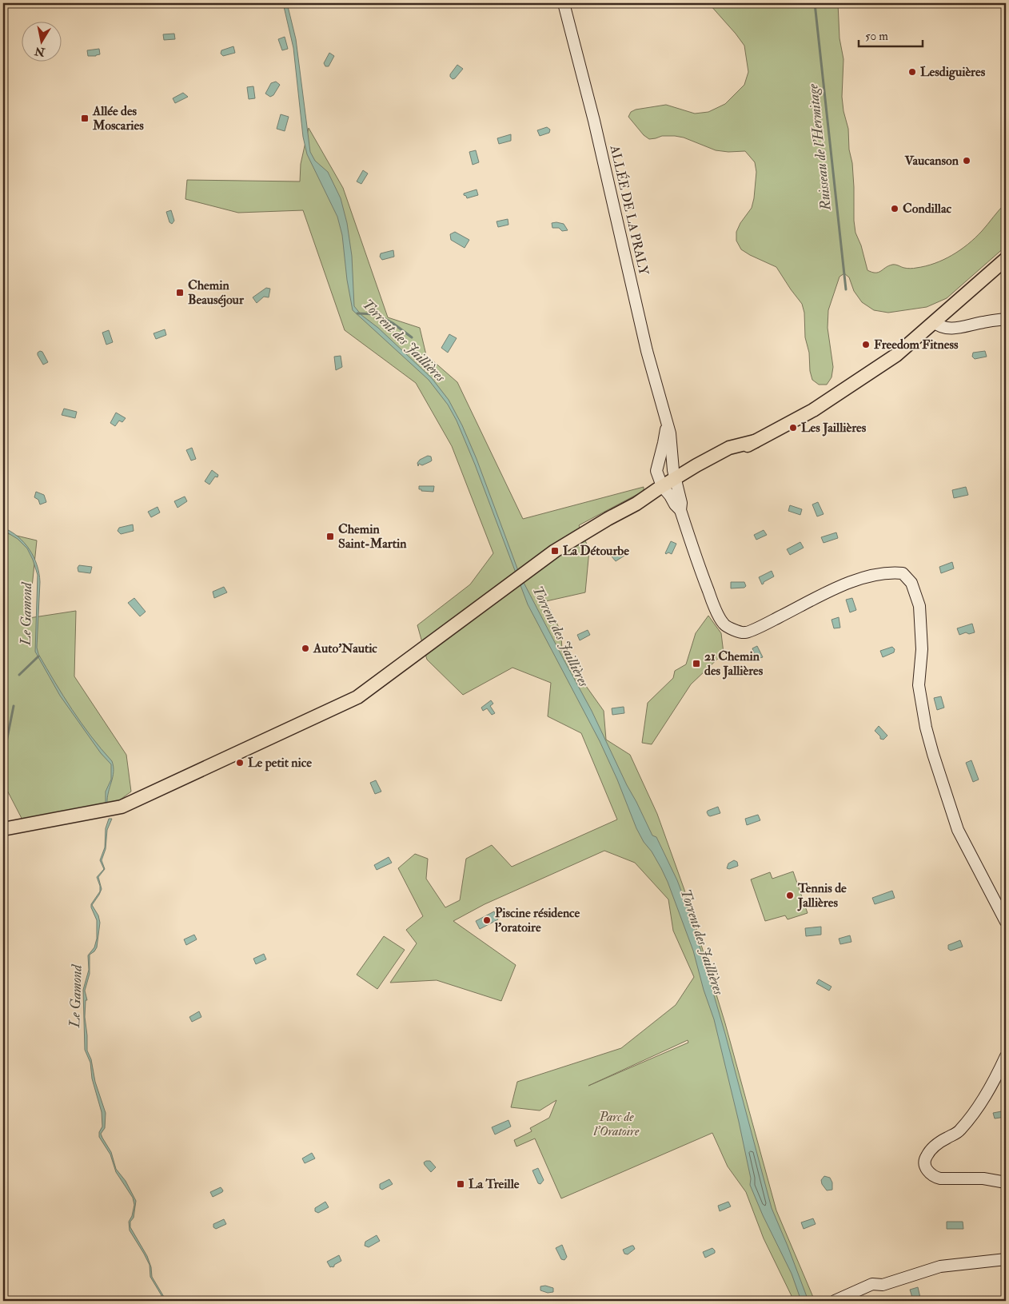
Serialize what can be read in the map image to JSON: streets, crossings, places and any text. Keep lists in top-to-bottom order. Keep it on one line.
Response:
{"streets":{"street":["ALLÉE DE LA PRALY"]},"water":["Ruisseau de l'Hermitage","Torrent des Jaillières","Le Gamond"],"parks":["Parc de l'Oratoire"],"places":{"other":["Lesdiguières","Vaucanson","Condillac","Freedom Fitness","Les Jaillières","Auto'Nautic","Le petit nice","Tennis de Jallières","Piscine résidence l'oratoire"],"transit":["Allée des Moscaries","Chemin Beauséjour","Chemin Saint-Martin","La Détourbe","21 Chemin des Jallières","La Treille"]},"scale_bar":"50 m","north":"bottom"}
